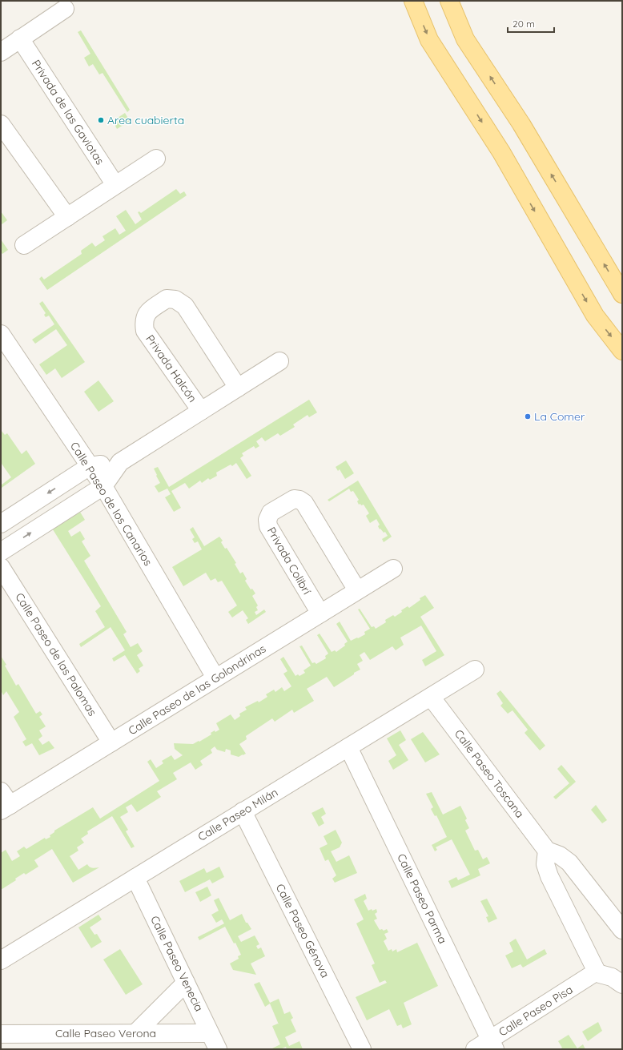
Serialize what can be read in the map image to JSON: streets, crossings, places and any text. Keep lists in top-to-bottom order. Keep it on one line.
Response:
{"streets":{"street":["Privada de las Gaviotas","Privada Halcón","Calle Paseo de los Canarios","Privada Colibrí","Calle Paseo de las Palomas","Calle Paseo de las Golondrinas","Calle Paseo Toscana","Calle Paseo Milán","Calle Paseo Parma","Calle Paseo Génova","Calle Paseo Venecia","Calle Paseo Pisa","Calle Paseo Verona"]},"crossings":[["Calle Paseo de los Canarios","Calle Paseo de las Golondrinas"],["Privada Colibrí","Calle Paseo de las Golondrinas"],["Calle Paseo de las Palomas","Calle Paseo de las Golondrinas"],["Calle Paseo Toscana","Calle Paseo Milán"],["Calle Paseo Milán","Calle Paseo Parma"],["Calle Paseo Milán","Calle Paseo Génova"],["Calle Paseo Milán","Calle Paseo Venecia"],["Calle Paseo Parma","Calle Paseo Pisa"],["Calle Paseo Venecia","Calle Paseo Verona"]],"places":["Area cuabierta","La Comer"],"scale_bar":"20 m"}
